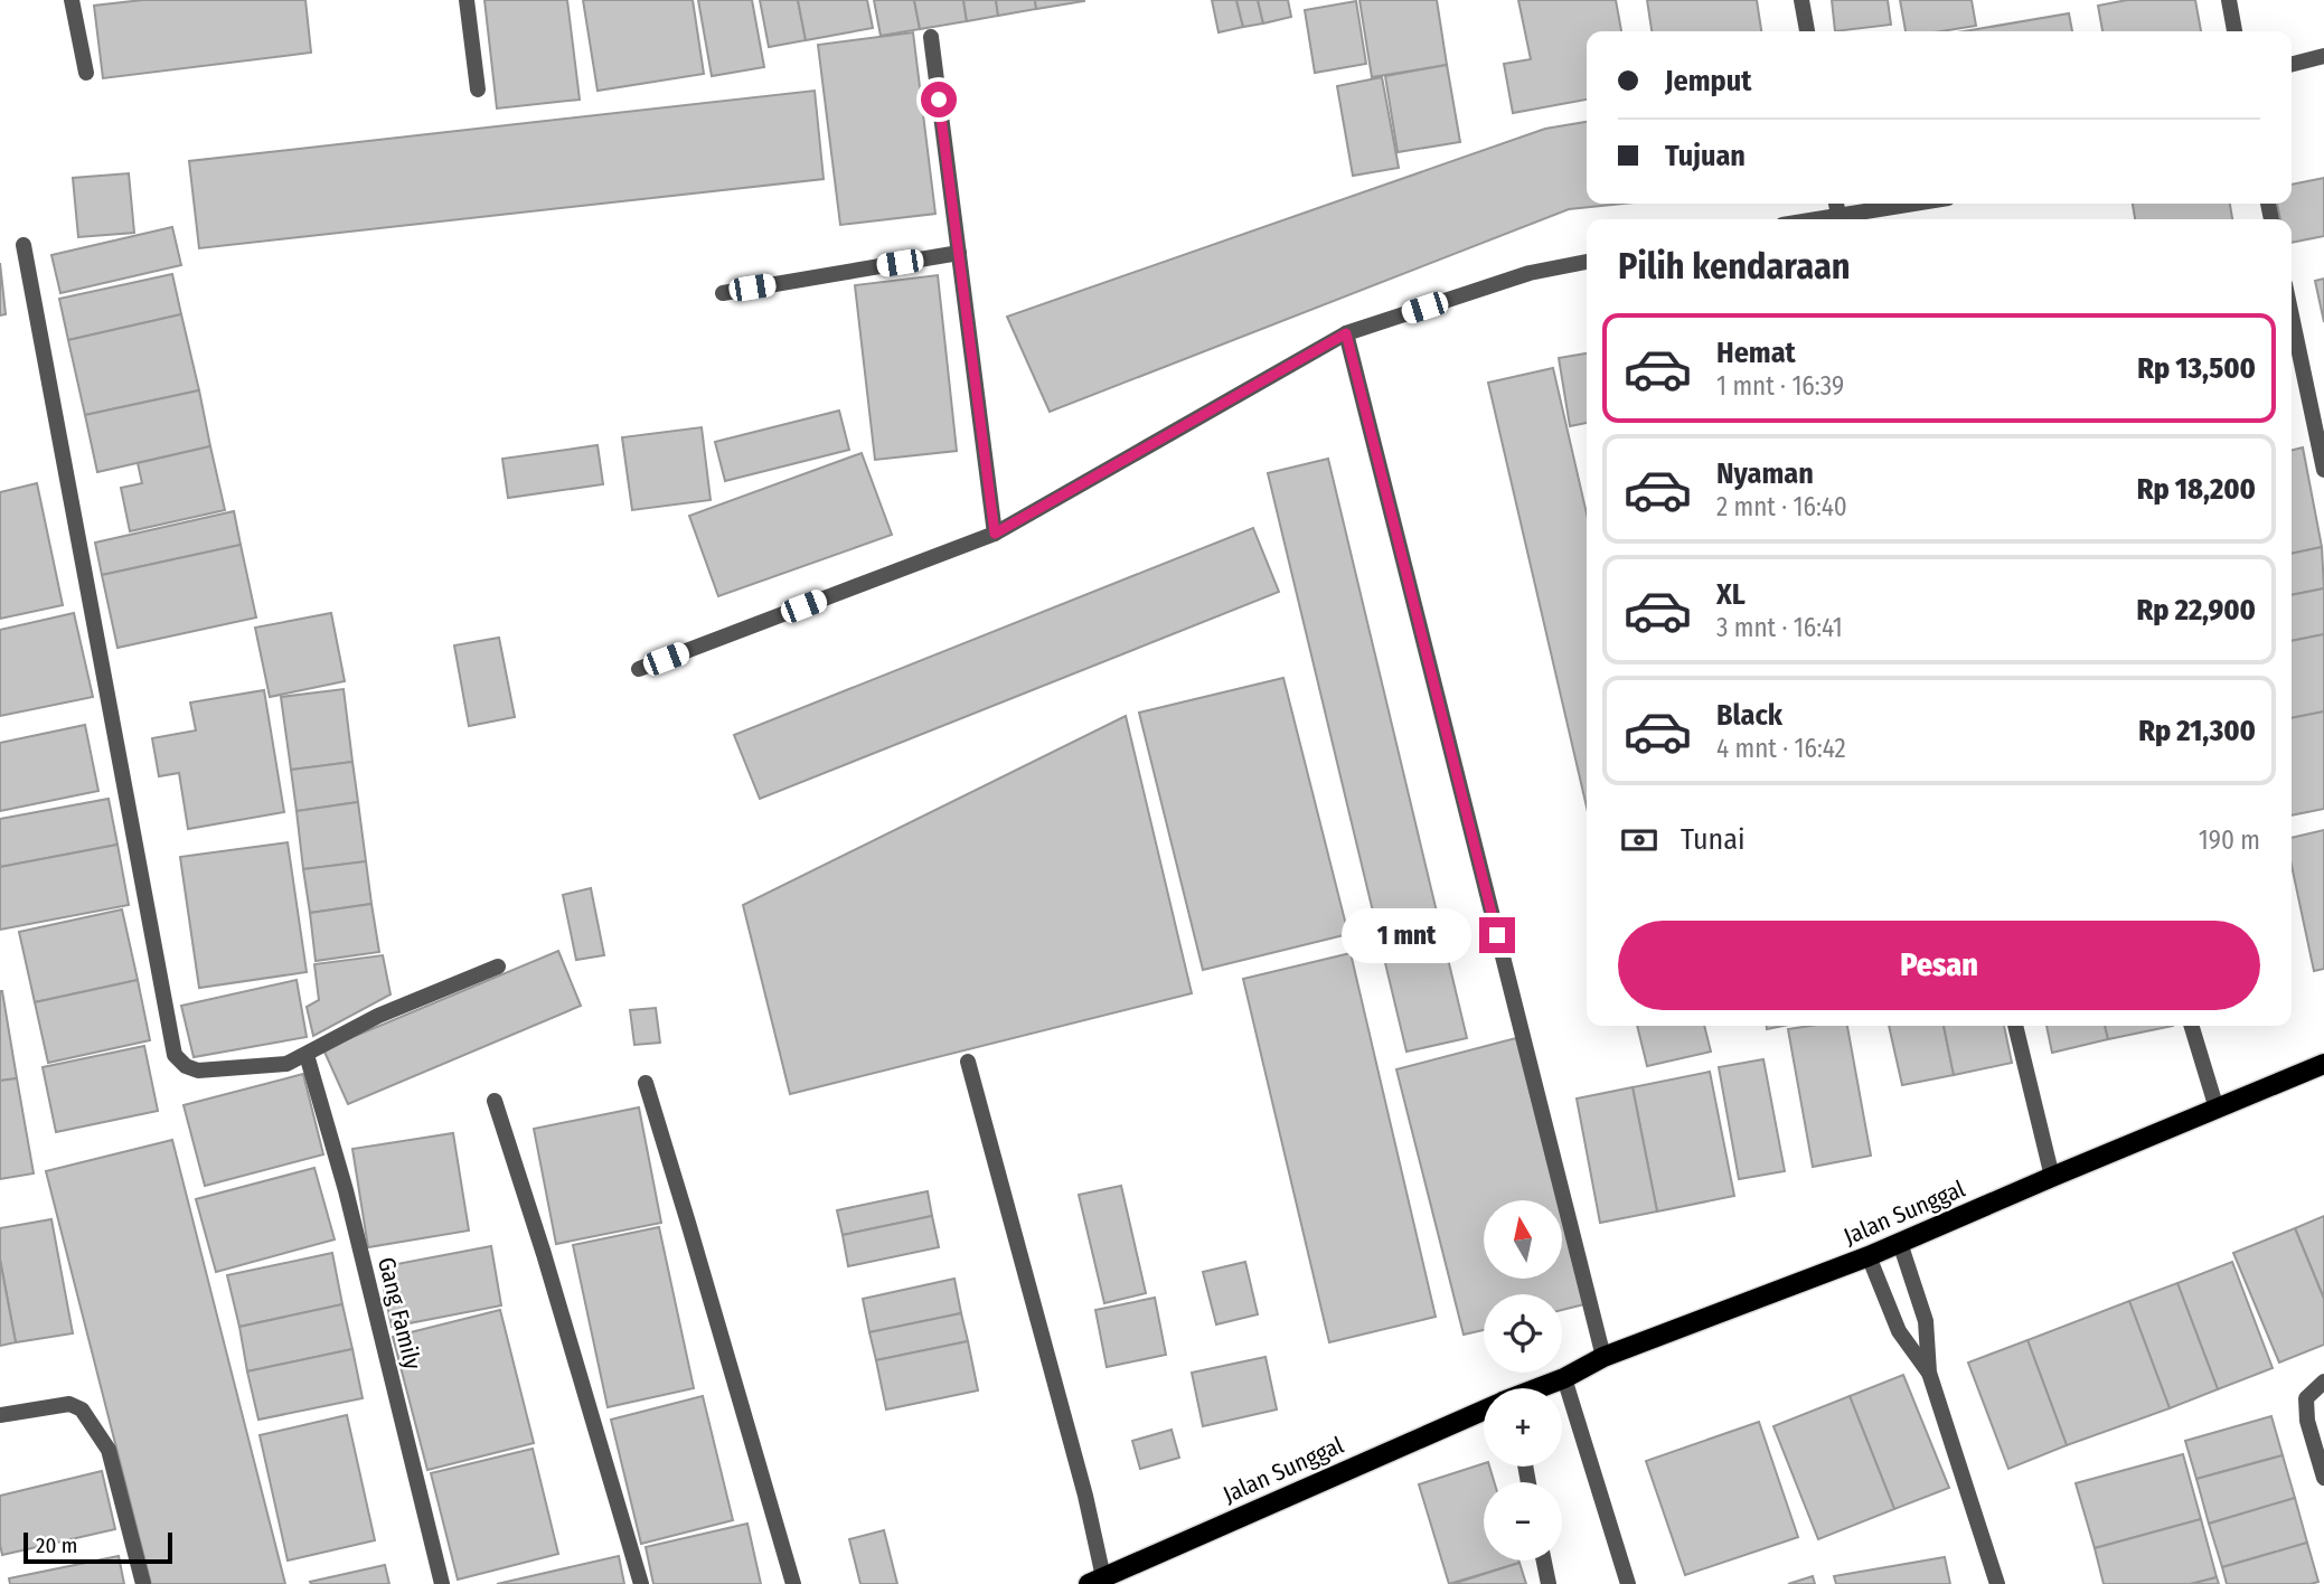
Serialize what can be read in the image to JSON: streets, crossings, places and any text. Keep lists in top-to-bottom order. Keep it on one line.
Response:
{"streets":{"main road":["Jalan Sunggal"],"street":["Gang Family"]},"scale_bar":"20 m","north":"top","page":{"banner":["Jemput","Tujuan"],"heading":"Pilih kendaraan","list":[{"name":"Hemat","note":"1 mnt · 16:39","value":"Rp 13,500"},{"name":"Nyaman","note":"2 mnt · 16:40","value":"Rp 18,200"},{"name":"XL","note":"3 mnt · 16:41","value":"Rp 22,900"},{"name":"Black","note":"4 mnt · 16:42","value":"Rp 21,300"}],"pay":["Tunai","190 m"],"buttons":"Pesan","bubble":"1 mnt","map_buttons":["+","−"],"scale":"20 m"}}
